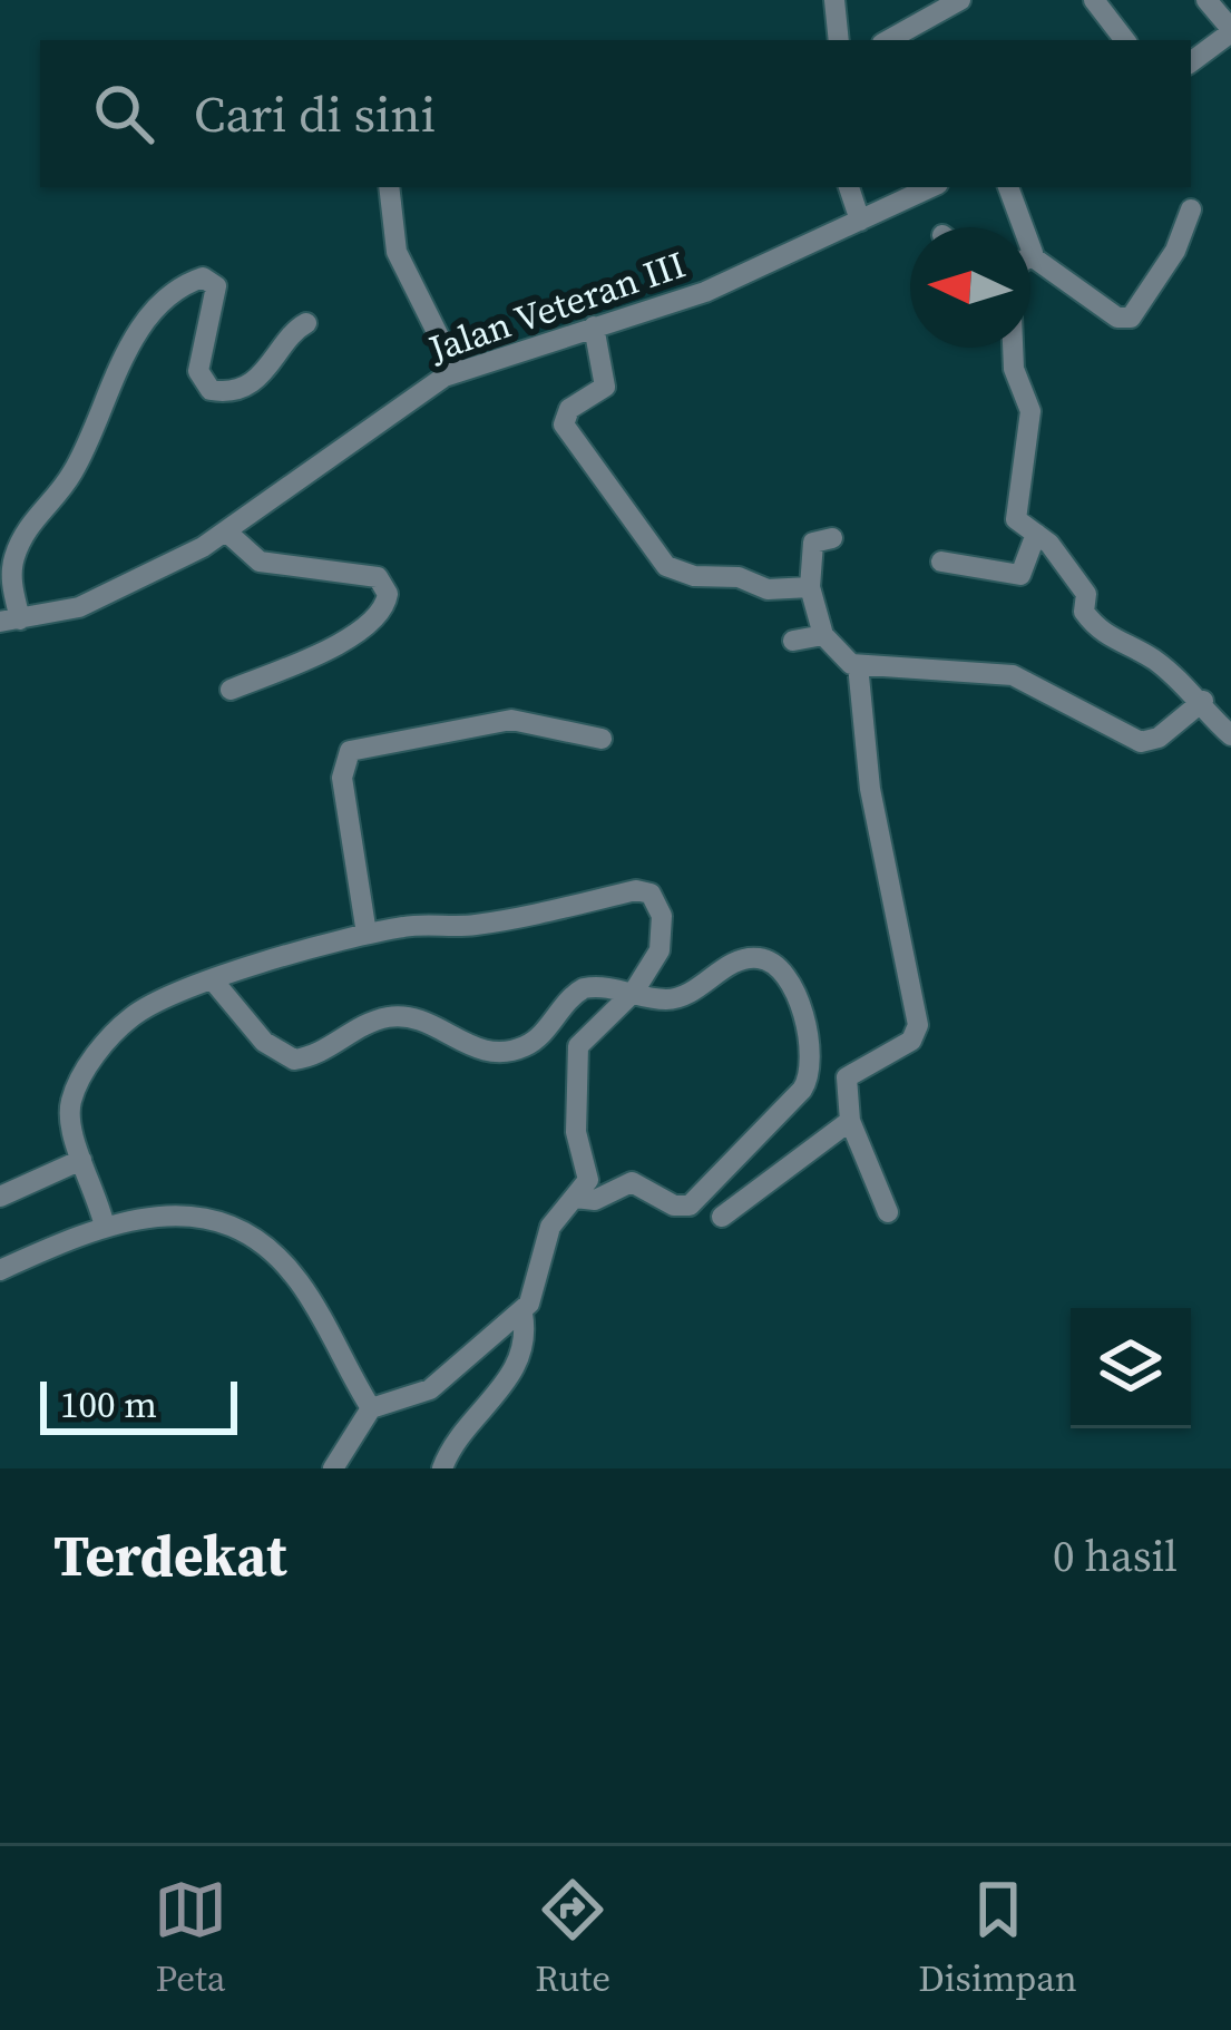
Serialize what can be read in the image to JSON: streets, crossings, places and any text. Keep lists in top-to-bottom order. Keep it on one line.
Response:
{"streets":{"street":["Jalan Veteran III"]},"scale_bar":"100 m","north":"left","page":{"search":"Cari di sini","scale":"100 m","heading":["Terdekat","0 hasil"],"nav":["Peta","Rute","Disimpan"]}}
